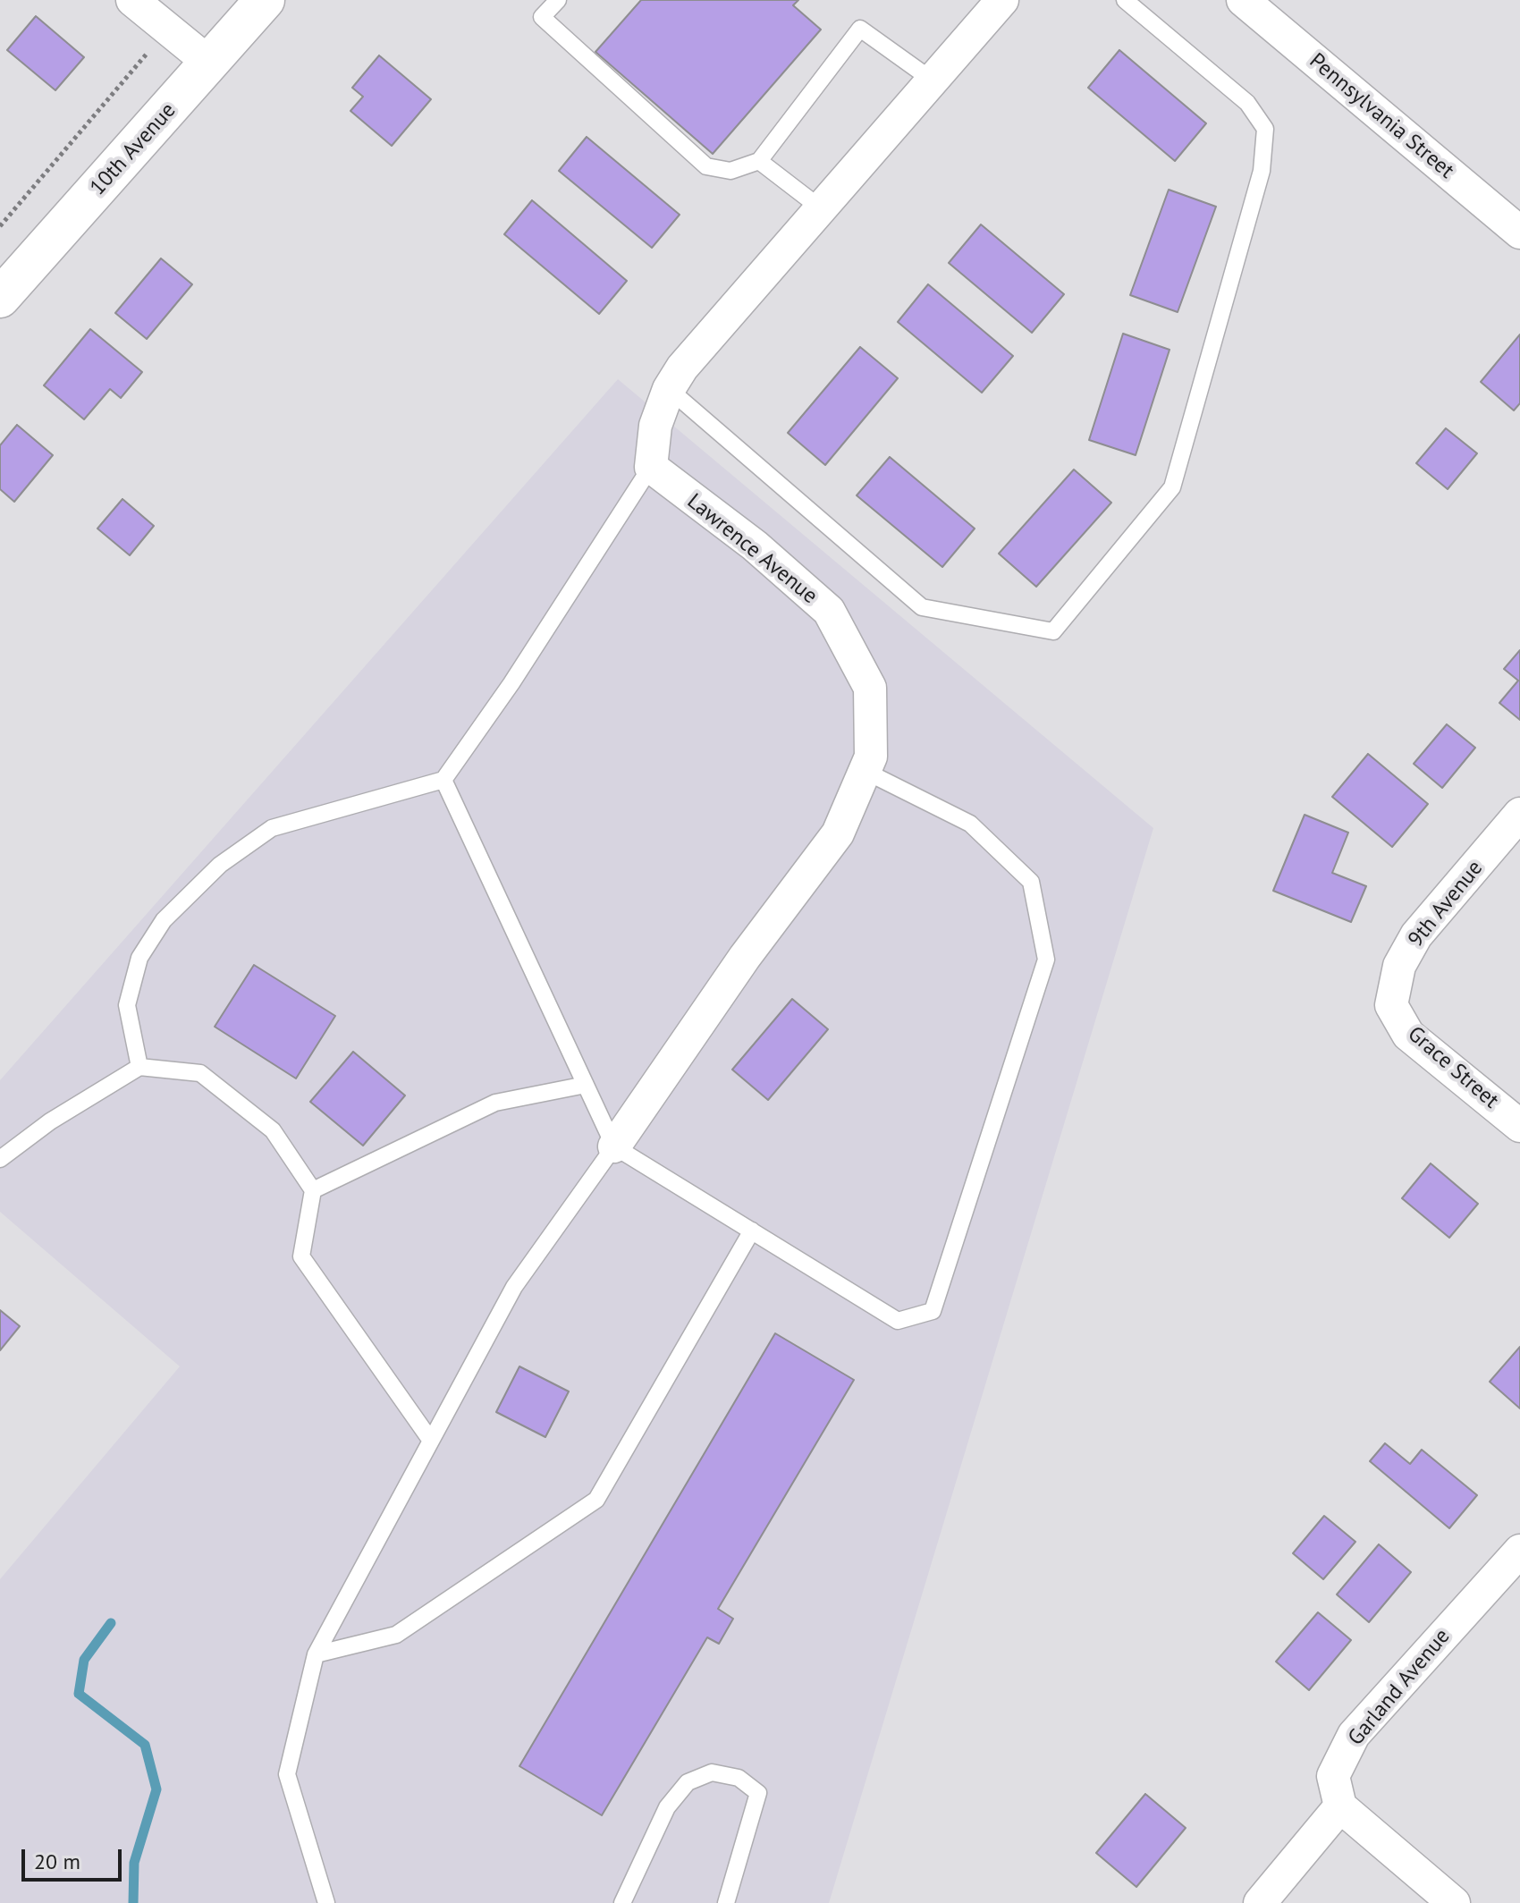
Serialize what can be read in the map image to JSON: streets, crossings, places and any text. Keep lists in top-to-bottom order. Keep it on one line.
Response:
{"streets":{"street":["Pennsylvania Street","10th Avenue","Lawrence Avenue","9th Avenue","Grace Street","Garland Avenue"]},"crossings":[["9th Avenue","Grace Street"]],"scale_bar":"20 m"}
